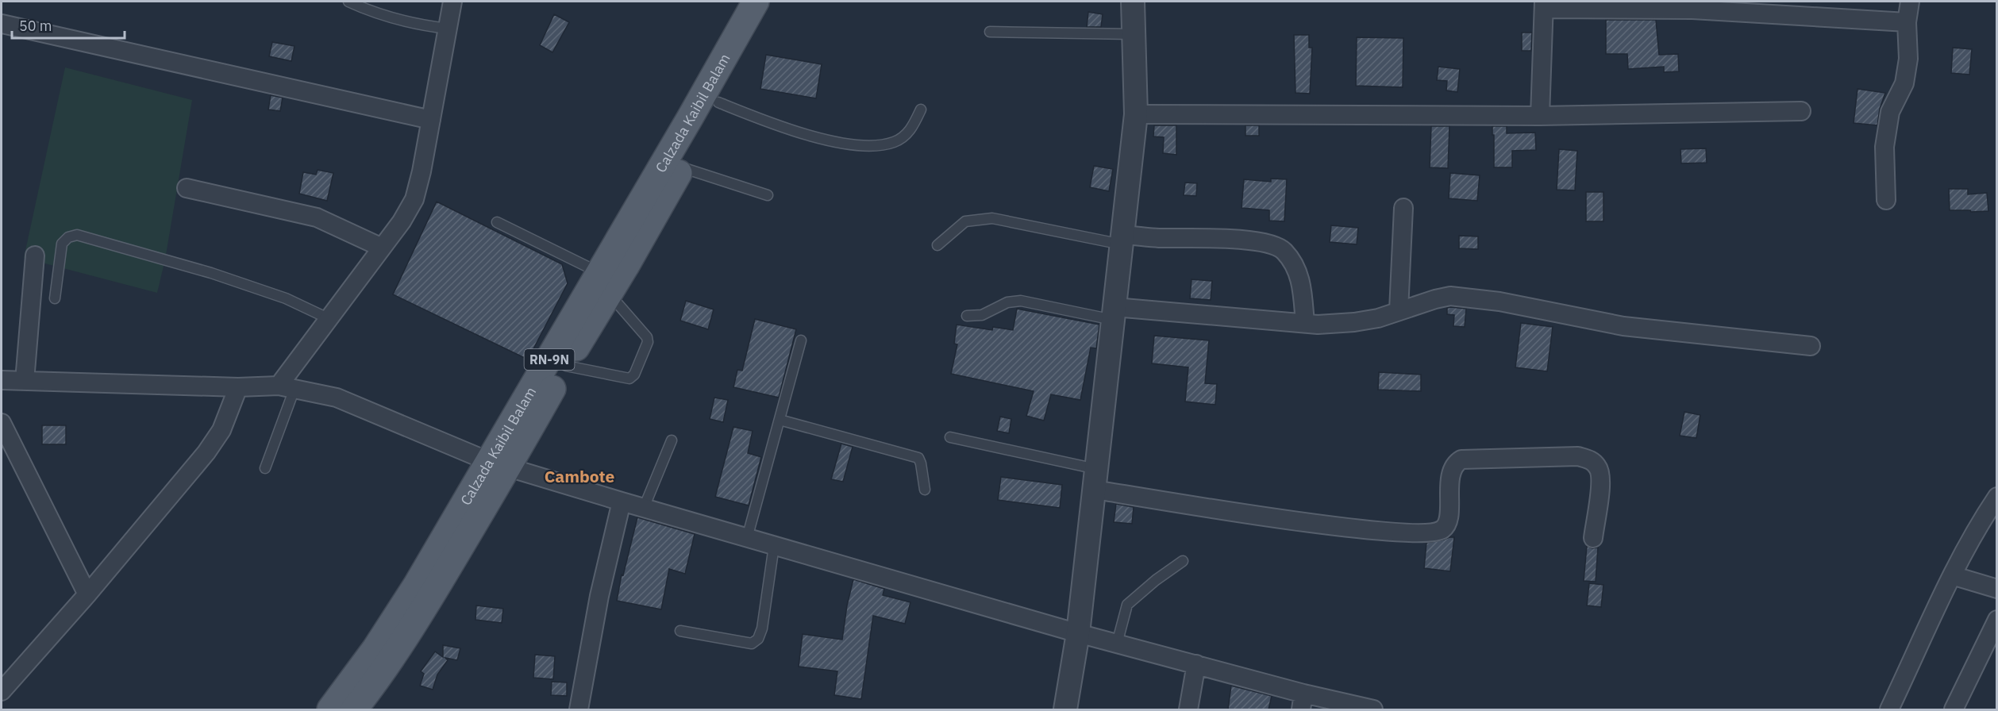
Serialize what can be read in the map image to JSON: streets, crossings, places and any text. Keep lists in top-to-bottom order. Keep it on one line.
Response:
{"streets":{"main road":["Calzada Kaibil Balam","RN-9N"]},"districts":["Cambote"],"scale_bar":"50 m"}
